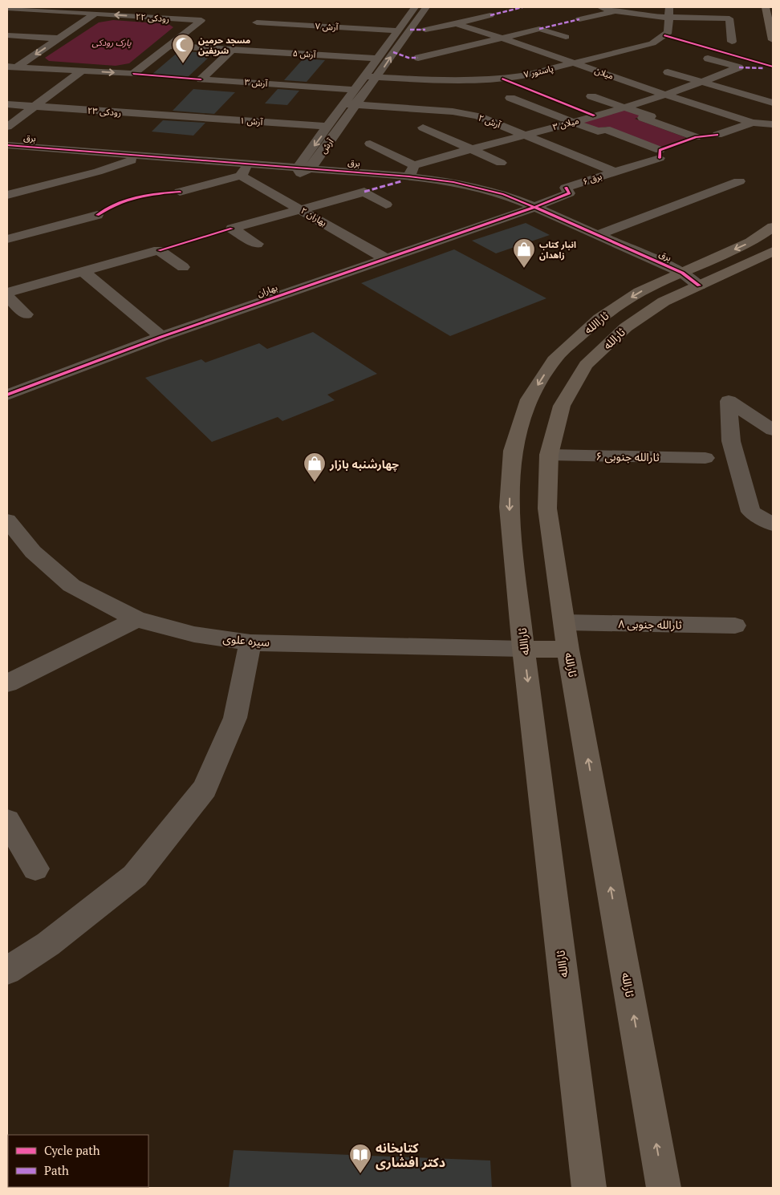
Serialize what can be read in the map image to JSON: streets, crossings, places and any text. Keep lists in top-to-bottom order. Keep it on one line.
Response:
{"streets":{"main road":["ثاراالله","ثارالله"],"street":["رودکی ۲۲","آرش ۷","آرش ۵","پاستور ۷","میلان","آرش ۳","رودکی ۲۳","آرش ۱","آرش ۲","میلان ۳","برق","آرش","برق ۶","بهاران ۲","بهاران","ثارالله جنوبی ۶","ثارالله جنوبی ۸","سیره علوی"]},"crossings":[["رودکی ۲۲","آرش ۵"],["آرش ۷","آرش"],["آرش ۵","آرش ۳"],["آرش ۵","آرش"],["پاستور ۷","میلان"],["پاستور ۷","آرش"],["میلان","میلان ۳"],["آرش ۳","آرش"],["رودکی ۲۳","آرش ۱"],["آرش ۱","آرش"],["آرش ۲","میلان ۳"],["آرش ۲","آرش"],["آرش ۲","برق ۶"],["میلان ۳","برق"],["میلان ۳","برق ۶"],["برق","آرش"],["برق","برق ۶"],["برق","بهاران ۲"],["برق","بهاران"],["برق","ثاراالله"],["برق","ثارالله"],["برق ۶","بهاران"],["بهاران ۲","بهاران"],["ثاراالله","ثارالله"],["ثاراالله","سیره علوی"],["ثارالله","ثارالله جنوبی ۶"],["ثارالله","ثارالله جنوبی ۸"]],"one_way":["ثاراالله","ثارالله"],"parks":["پارک رودکی"],"places":{"mosque":["مسجد حرمین شریفین"],"shop":["انبار کتاب زاهدان","چهارشنبه بازار"],"library":["کتابخانه دکتر افشاری"]},"legend":["Cycle path","Path"]}
